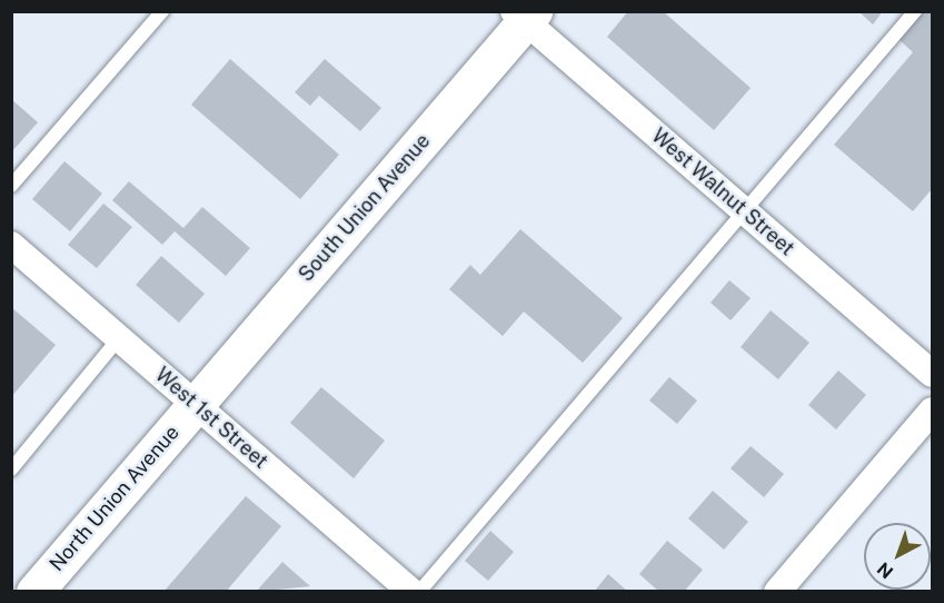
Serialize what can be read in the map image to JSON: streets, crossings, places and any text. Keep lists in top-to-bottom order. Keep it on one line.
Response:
{"streets":{"main road":["South Union Avenue","North Union Avenue"],"street":["West Walnut Street","West 1st Street"]},"crossings":[["West Walnut Street","South Union Avenue"],["South Union Avenue","West 1st Street"],["South Union Avenue","North Union Avenue"],["West 1st Street","North Union Avenue"]],"north":"bottom left"}
